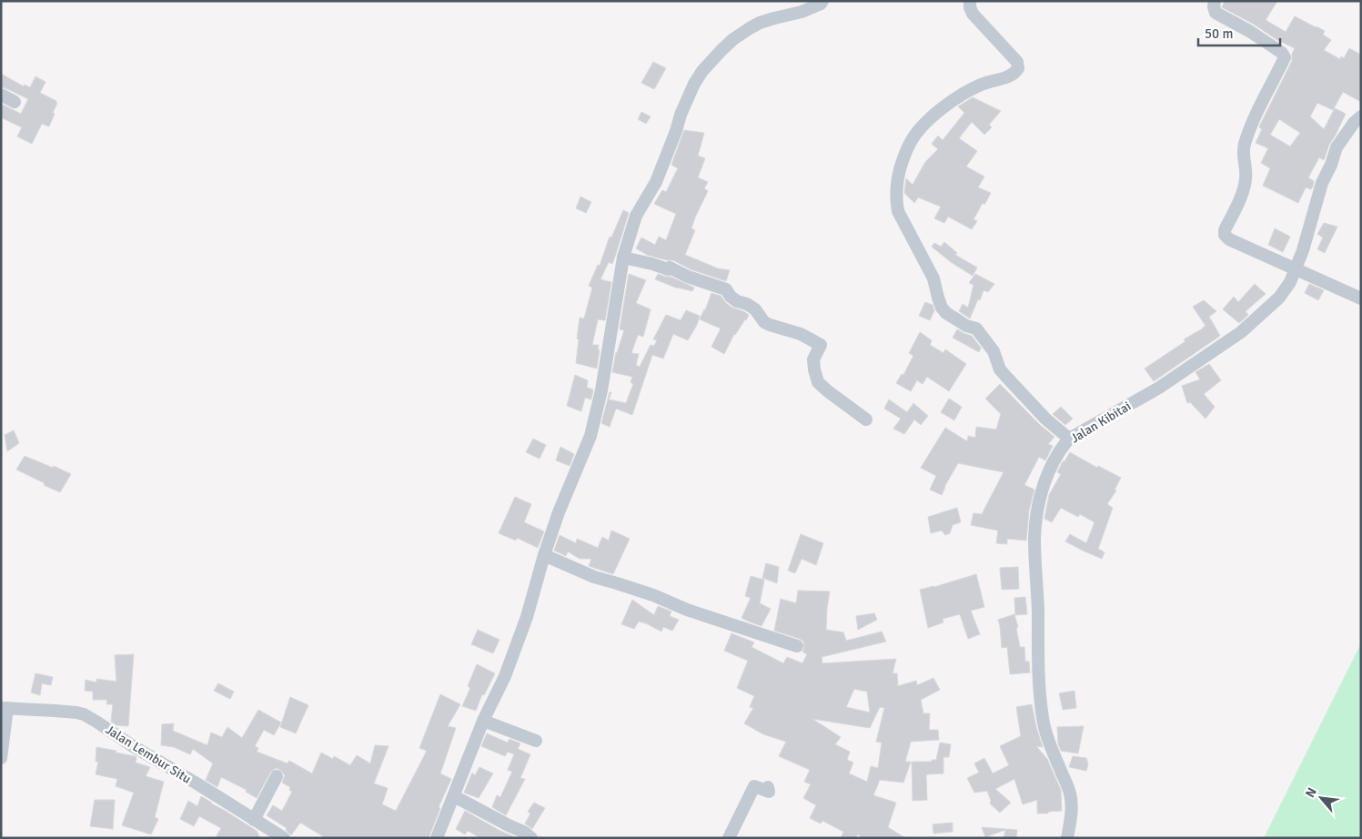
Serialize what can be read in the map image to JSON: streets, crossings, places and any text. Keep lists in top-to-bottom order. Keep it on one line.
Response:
{"streets":{"street":["Jalan Kibitai","Jalan Lembur Situ"]},"scale_bar":"50 m","north":"top left"}
